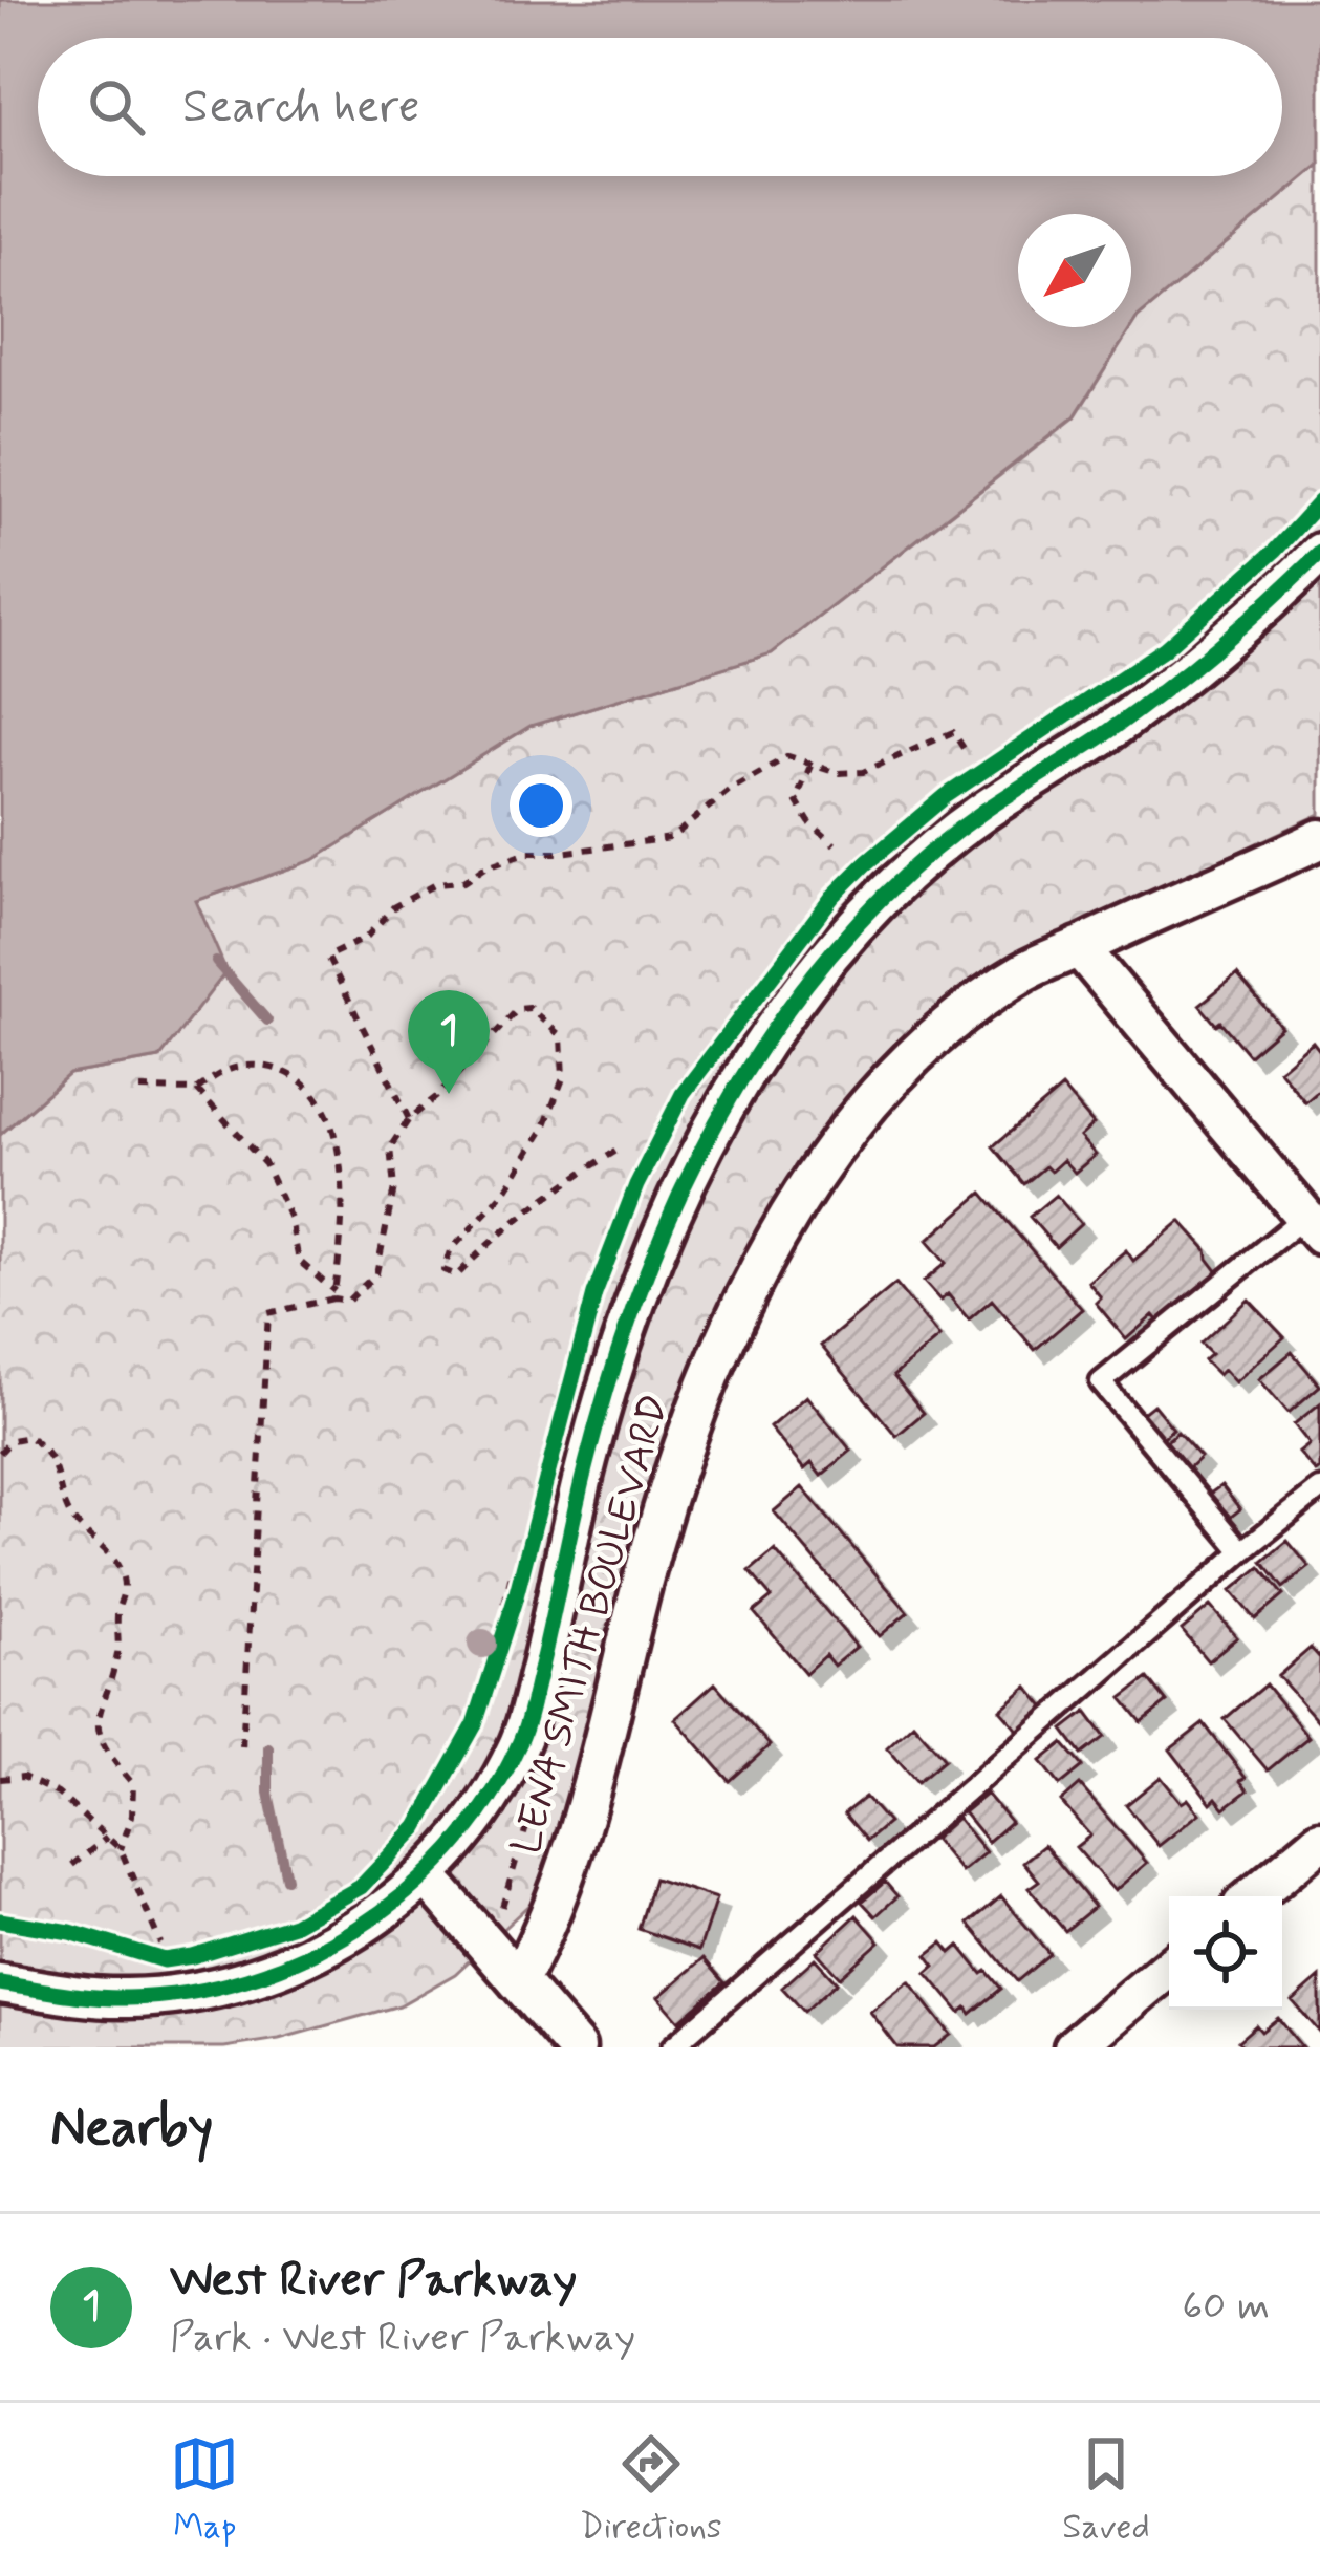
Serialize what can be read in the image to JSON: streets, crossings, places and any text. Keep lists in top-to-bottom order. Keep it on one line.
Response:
{"streets":{"street":["LENA SMITH BOULEVARD"]},"north":"bottom left","page":{"search":"Search here","pins":"1","heading":"Nearby","list":[{"mark":"1","name":"West River Parkway","note":"Park · West River Parkway","value":"60 m"}],"nav":["Map","Directions","Saved"]}}
